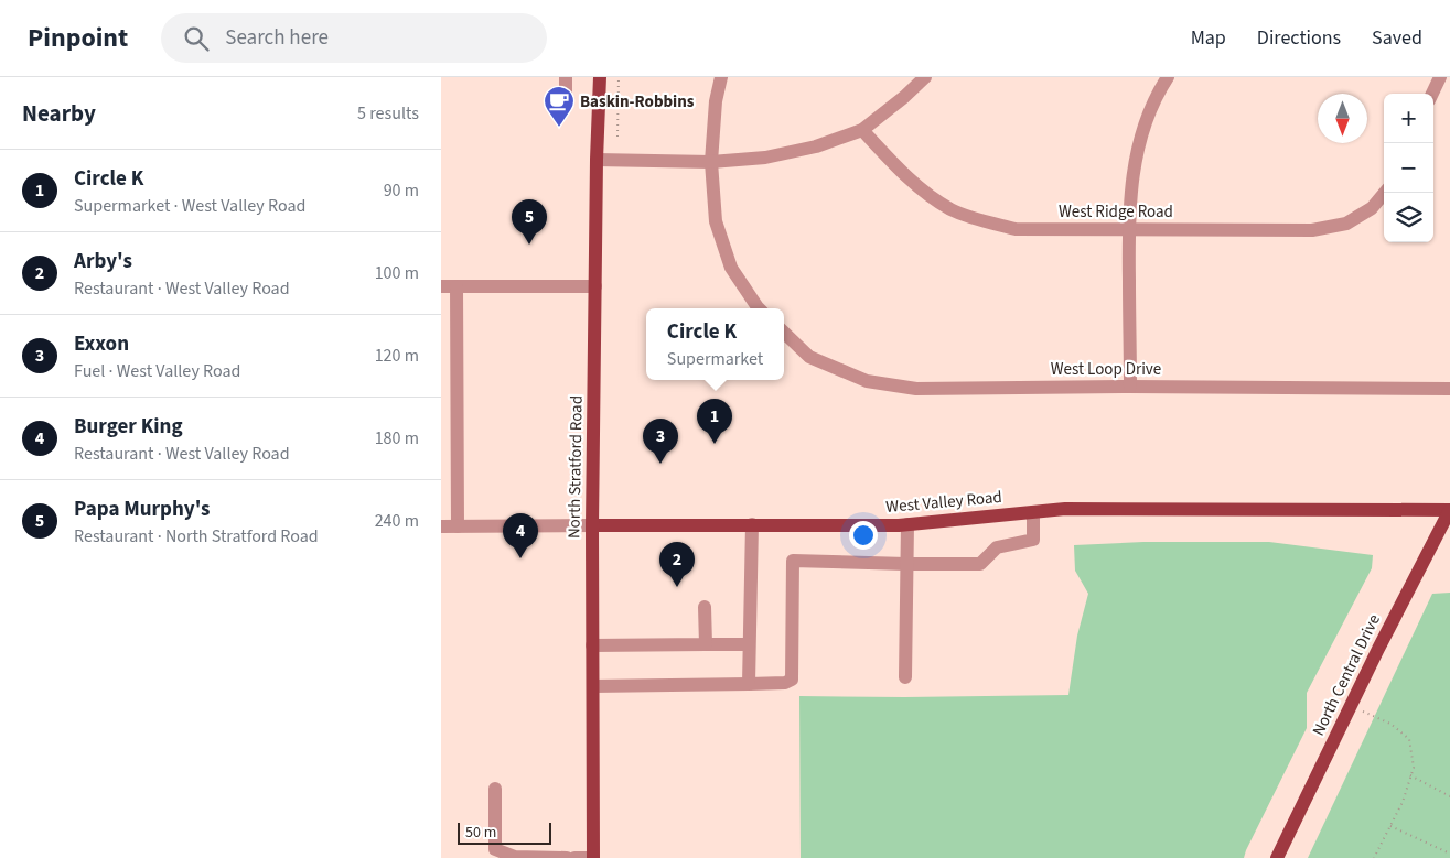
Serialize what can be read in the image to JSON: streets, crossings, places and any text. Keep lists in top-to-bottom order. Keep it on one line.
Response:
{"streets":{"main road":["North Stratford Road","West Valley Road","North Central Drive"],"street":["West Ridge Road","West Loop Drive"]},"crossings":[["North Stratford Road","West Valley Road"],["West Valley Road","North Central Drive"]],"places":{"cafe":["Baskin-Robbins"]},"scale_bar":"50 m","north":"bottom","page":{"header":"Pinpoint","search":"Search here","nav":["Map","Directions","Saved"],"heading":["Nearby","5 results"],"map_buttons":["+","−"],"list":[{"mark":"1","name":"Circle K","note":"Supermarket · West Valley Road","value":"90 m"},{"mark":"2","name":"Arby's","note":"Restaurant · West Valley Road","value":"100 m"},{"mark":"3","name":"Exxon","note":"Fuel · West Valley Road","value":"120 m"},{"mark":"4","name":"Burger King","note":"Restaurant · West Valley Road","value":"180 m"},{"mark":"5","name":"Papa Murphy's","note":"Restaurant · North Stratford Road","value":"240 m"}],"pins":["5","1","3","4","2"],"popup":["Circle K","Supermarket"],"scale":"50 m"}}
